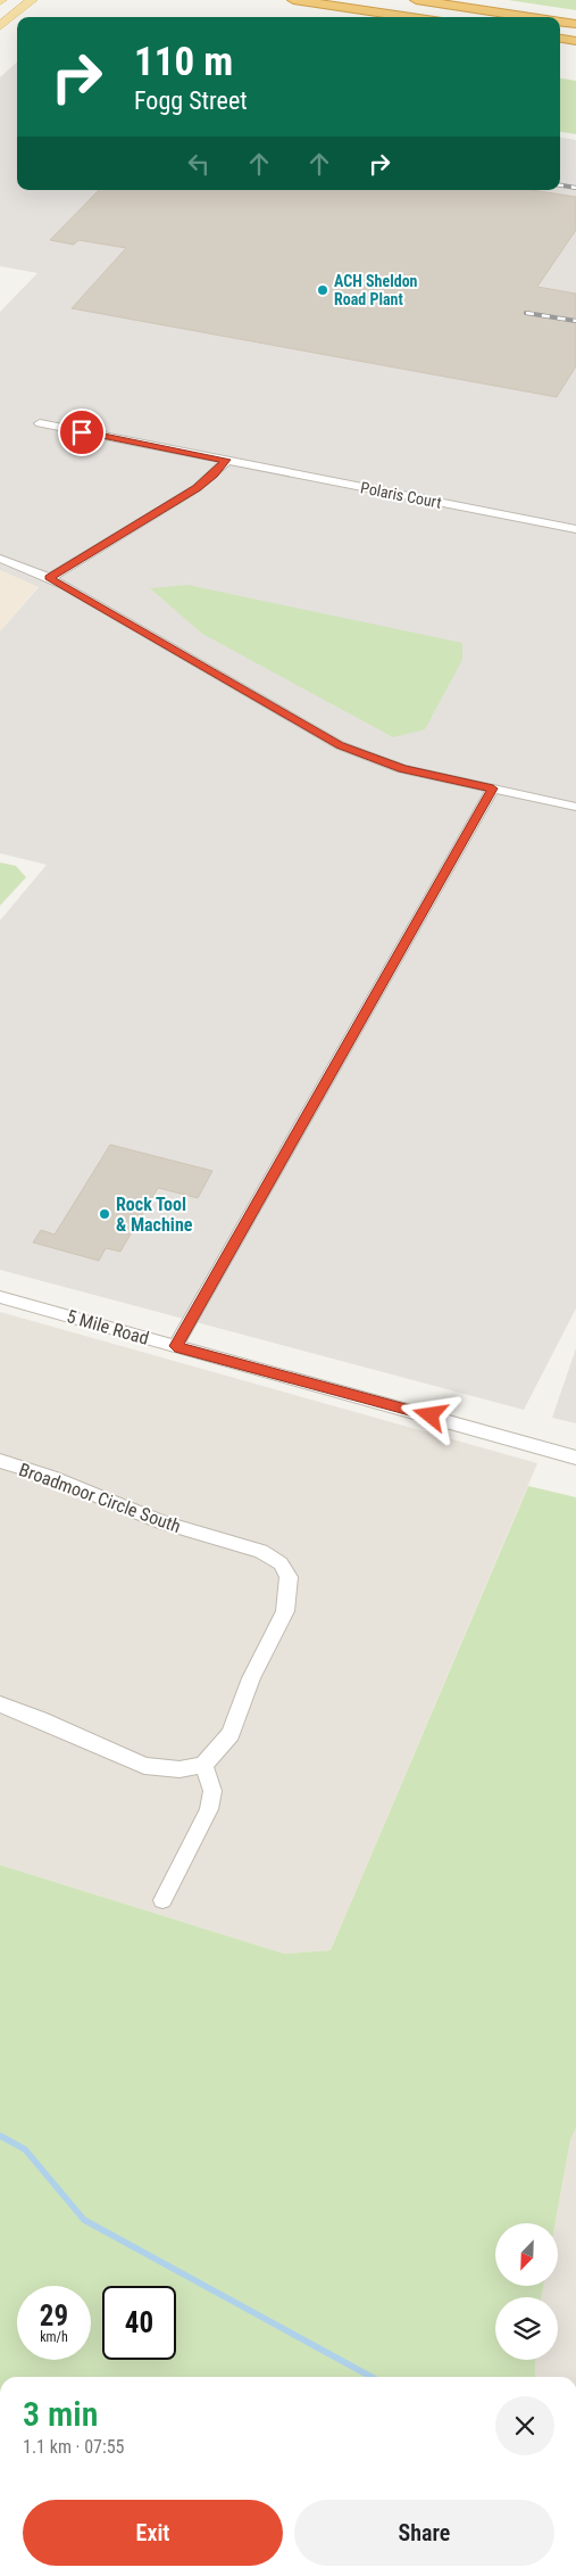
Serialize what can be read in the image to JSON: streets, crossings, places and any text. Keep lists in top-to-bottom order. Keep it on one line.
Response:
{"streets":{"street":["Polaris Court","5 Mile Road","Broadmoor Circle South"]},"places":["ACH Sheldon Road Plant","Rock Tool & Machine"],"north":"bottom left","page":{"turn":["110 m","Fogg Street"],"speed":"29 km/h","limit":"40","heading":["3 min","1.1 km · 07:55"],"buttons":["Exit","Share"]}}
